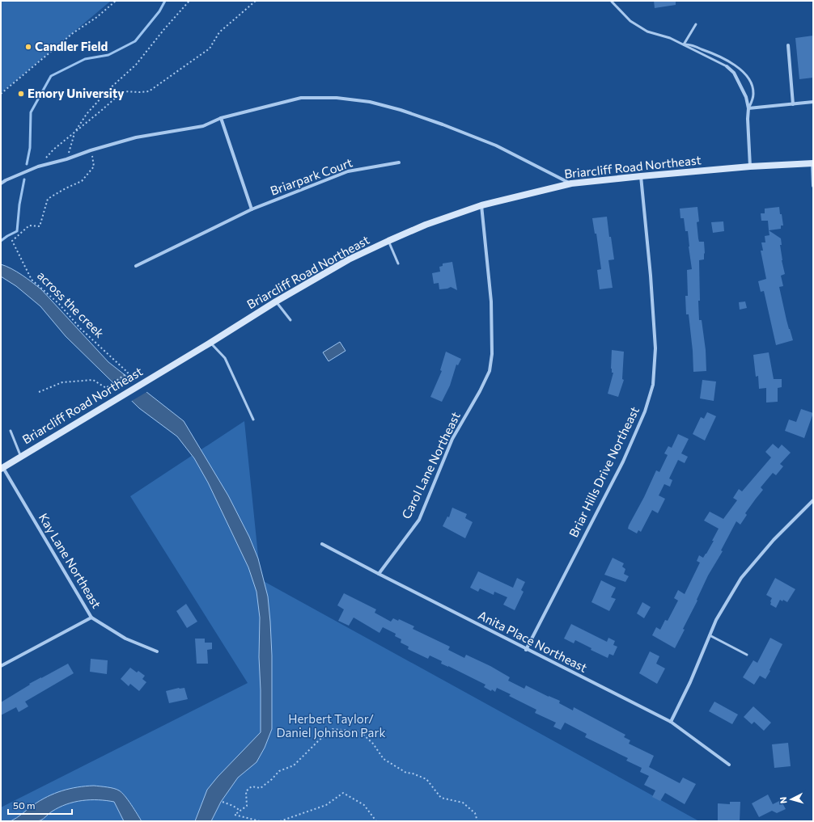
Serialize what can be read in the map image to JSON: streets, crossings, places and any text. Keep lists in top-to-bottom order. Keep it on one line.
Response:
{"streets":{"main road":["Briarcliff Road Northeast"],"street":["Briarpark Court","Carol Lane Northeast","Briar Hills Drive Northeast","Kay Lane Northeast","Anita Place Northeast"],"path":["across the creek"]},"crossings":[["Briarcliff Road Northeast","Carol Lane Northeast"],["Briarcliff Road Northeast","Briar Hills Drive Northeast"],["Briarcliff Road Northeast","Kay Lane Northeast"],["Carol Lane Northeast","Anita Place Northeast"],["Briar Hills Drive Northeast","Anita Place Northeast"]],"parks":["Herbert Taylor/ Daniel Johnson Park"],"places":["Candler Field","Emory University"],"scale_bar":"50 m","north":"left"}
